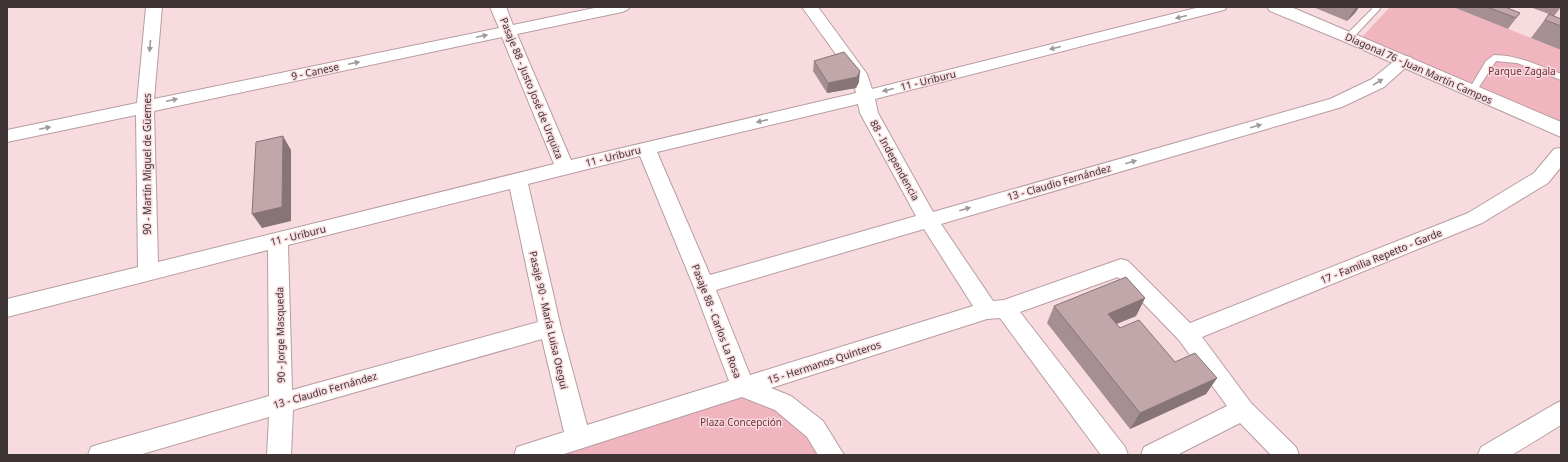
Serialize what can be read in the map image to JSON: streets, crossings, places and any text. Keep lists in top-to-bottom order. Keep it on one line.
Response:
{"streets":{"main road":["Diagonal 76 - Juan Martín Campos"],"street":["9 - Canese","11 - Uriburu","Pasaje 88 - Justo José de Urquiza","88 - Independencia","90 - Martín Miguel de Güemes","13 - Claudio Fernández","17 - Familia Repetto - Garde","Pasaje 90 - María Luisa Otegui","Pasaje 88 - Carlos La Rosa","90 - Jorge Masqueda","15 - Hermanos Quinteros"]},"crossings":[["Diagonal 76 - Juan Martín Campos","13 - Claudio Fernández"],["9 - Canese","Pasaje 88 - Justo José de Urquiza"],["9 - Canese","90 - Martín Miguel de Güemes"],["11 - Uriburu","Pasaje 88 - Justo José de Urquiza"],["11 - Uriburu","88 - Independencia"],["11 - Uriburu","90 - Martín Miguel de Güemes"],["11 - Uriburu","Pasaje 90 - María Luisa Otegui"],["11 - Uriburu","Pasaje 88 - Carlos La Rosa"],["11 - Uriburu","90 - Jorge Masqueda"],["88 - Independencia","13 - Claudio Fernández"],["88 - Independencia","15 - Hermanos Quinteros"],["13 - Claudio Fernández","Pasaje 90 - María Luisa Otegui"],["13 - Claudio Fernández","Pasaje 88 - Carlos La Rosa"],["13 - Claudio Fernández","90 - Jorge Masqueda"],["17 - Familia Repetto - Garde","15 - Hermanos Quinteros"],["Pasaje 90 - María Luisa Otegui","15 - Hermanos Quinteros"],["Pasaje 88 - Carlos La Rosa","15 - Hermanos Quinteros"]],"one_way":["9 - Canese","11 - Uriburu","90 - Martín Miguel de Güemes","13 - Claudio Fernández"],"parks":["Parque Zagala","Plaza Concepción"]}
